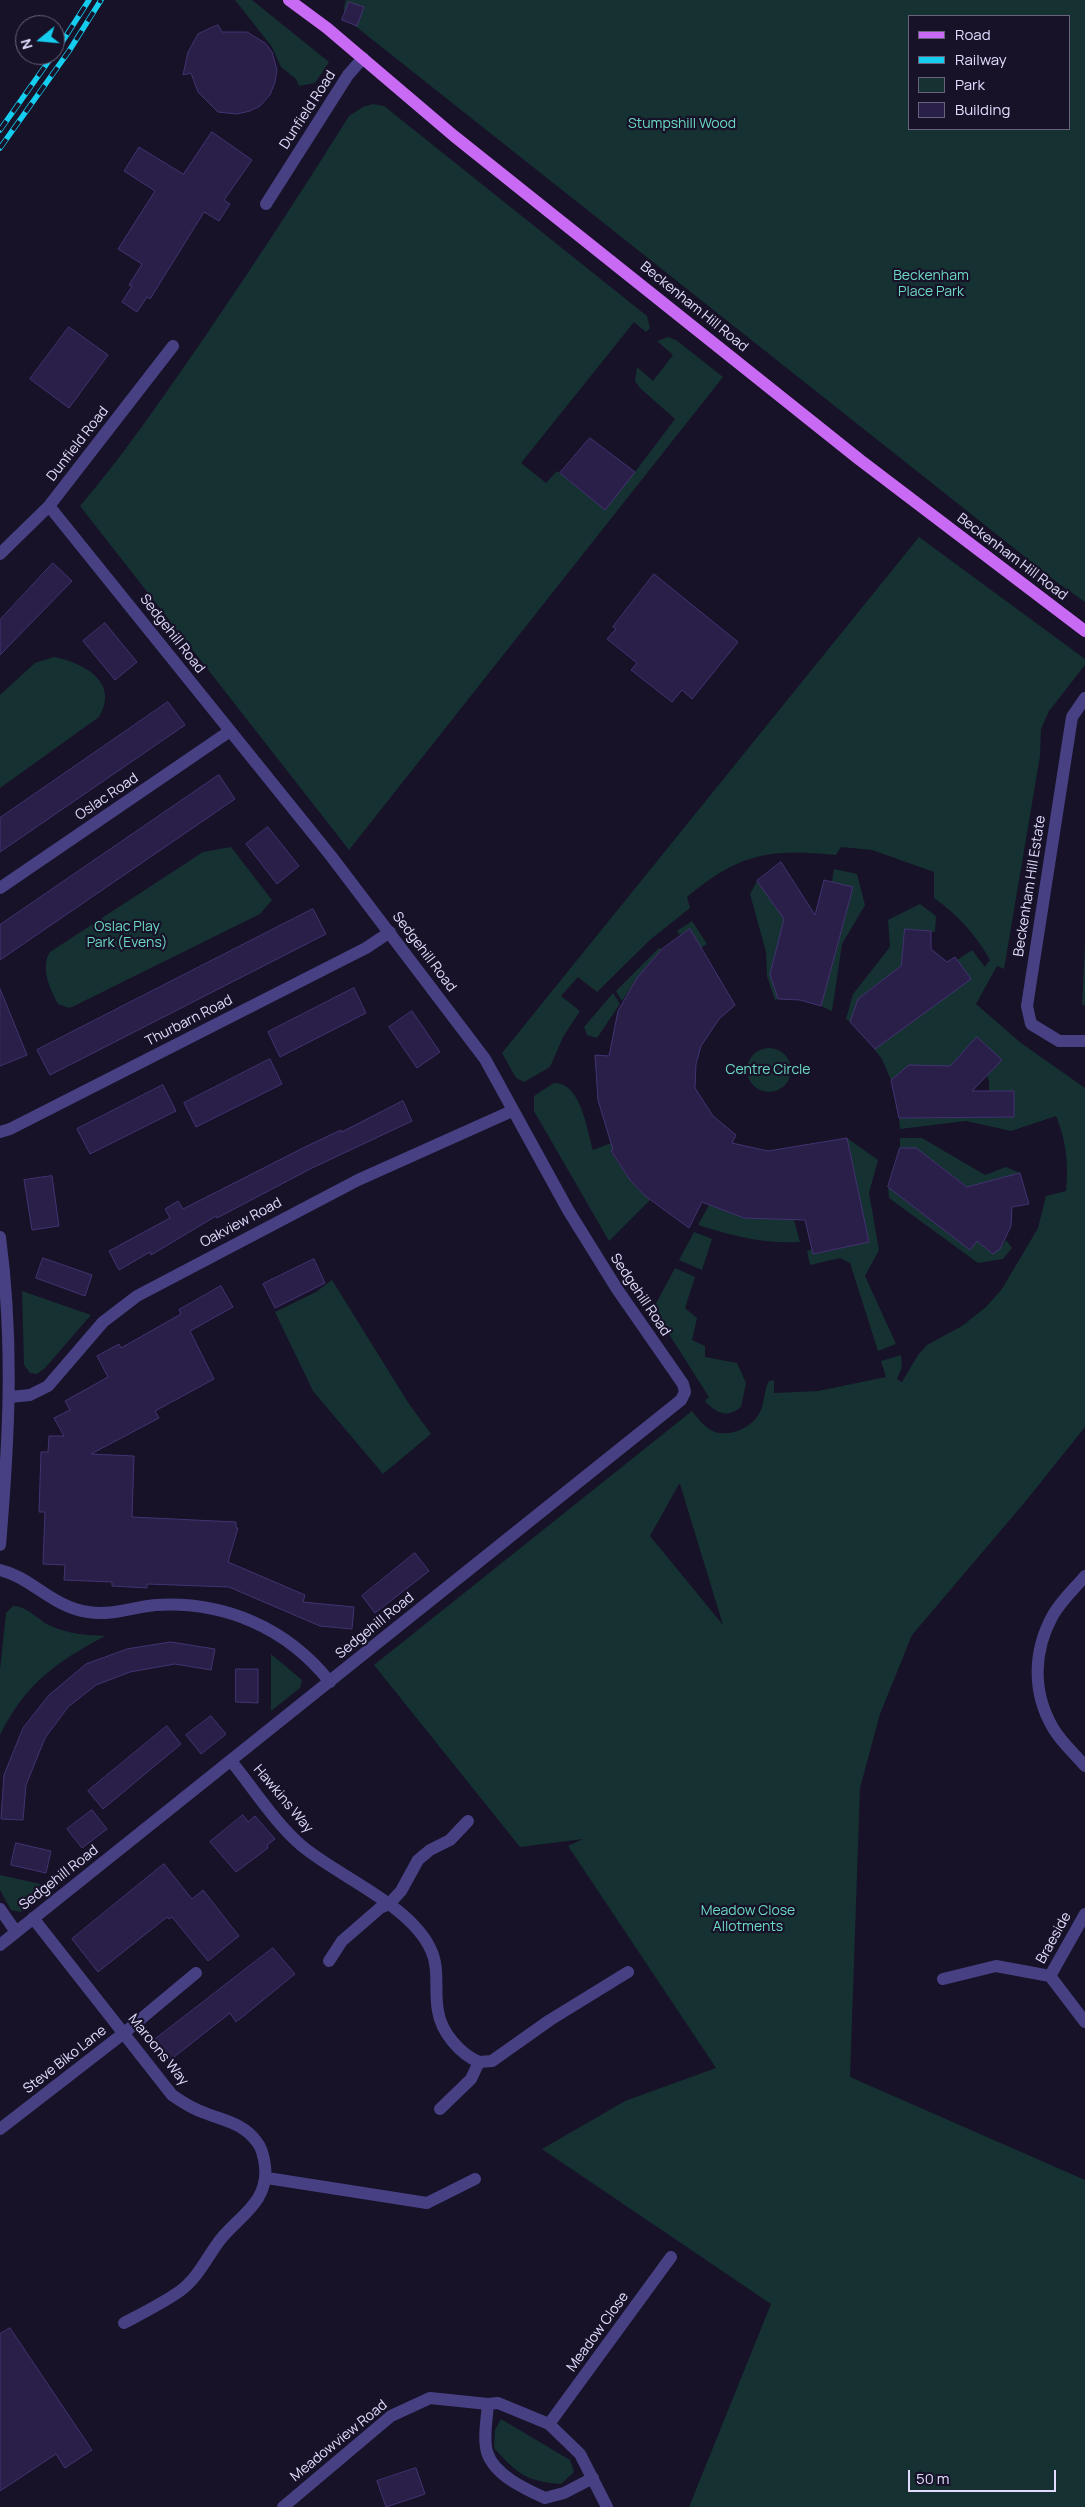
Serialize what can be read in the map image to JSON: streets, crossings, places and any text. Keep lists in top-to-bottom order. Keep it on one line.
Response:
{"streets":{"main road":["Beckenham Hill Road"],"street":["Dunfield Road","Sedgehill Road","Oslac Road","Beckenham Hill Estate","Thurbarn Road","Oakview Road","Hawkins Way","Braeside","Maroons Way","Steve Biko Lane","Meadow Close","Meadowview Road"]},"crossings":[["Dunfield Road","Beckenham Hill Road"],["Dunfield Road","Sedgehill Road"],["Sedgehill Road","Oslac Road"],["Sedgehill Road","Thurbarn Road"],["Sedgehill Road","Oakview Road"],["Sedgehill Road","Hawkins Way"],["Sedgehill Road","Maroons Way"],["Maroons Way","Steve Biko Lane"],["Meadow Close","Meadowview Road"]],"parks":["Stumpshill Wood","Beckenham Place Park","Oslac Play Park (Evens)","Centre Circle","Meadow Close Allotments"],"legend":["Road","Railway","Park","Building"],"scale_bar":"50 m","north":"left"}
